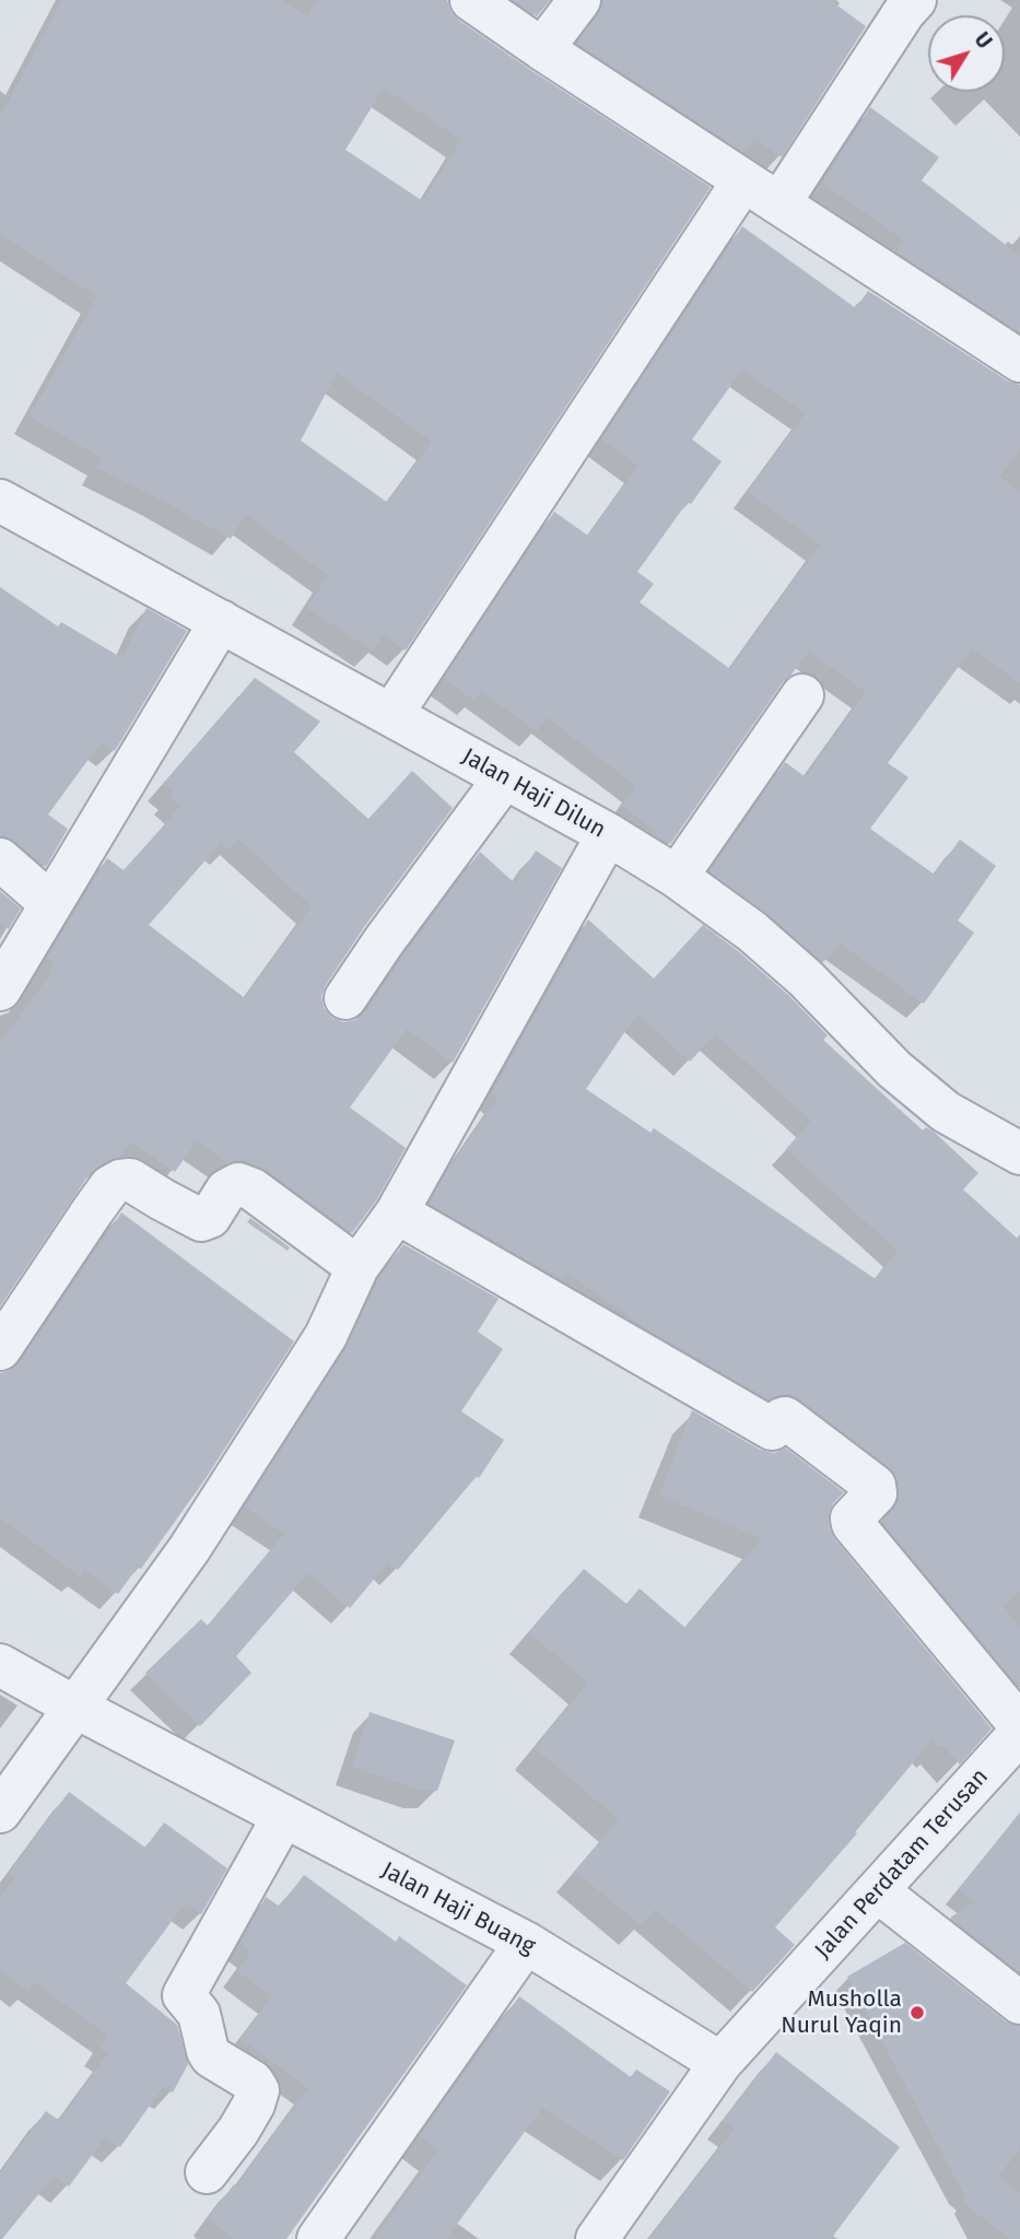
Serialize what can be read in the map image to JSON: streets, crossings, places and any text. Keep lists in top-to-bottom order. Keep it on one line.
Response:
{"streets":{"street":["Jalan Haji Dilun","Jalan Perdatam Terusan","Jalan Haji Buang"]},"crossings":[["Jalan Perdatam Terusan","Jalan Haji Buang"]],"places":["Musholla Nurul Yaqin"],"north":"top right"}
